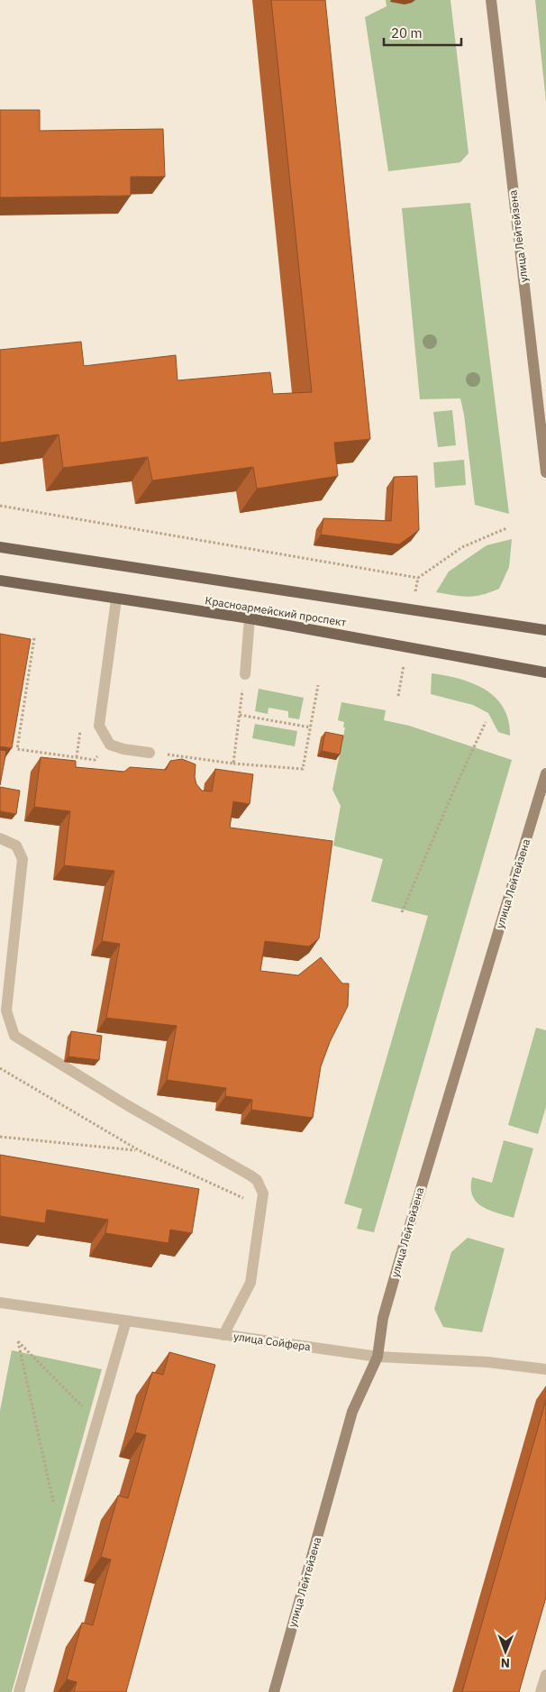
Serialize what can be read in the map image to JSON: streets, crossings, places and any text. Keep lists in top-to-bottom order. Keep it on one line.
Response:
{"streets":{"main road":["Красноармейский проспект"],"street":["улица Лейтейзена","улица Сойфера"]},"crossings":[["улица Лейтейзена","улица Сойфера"]],"scale_bar":"20 m","north":"bottom"}
